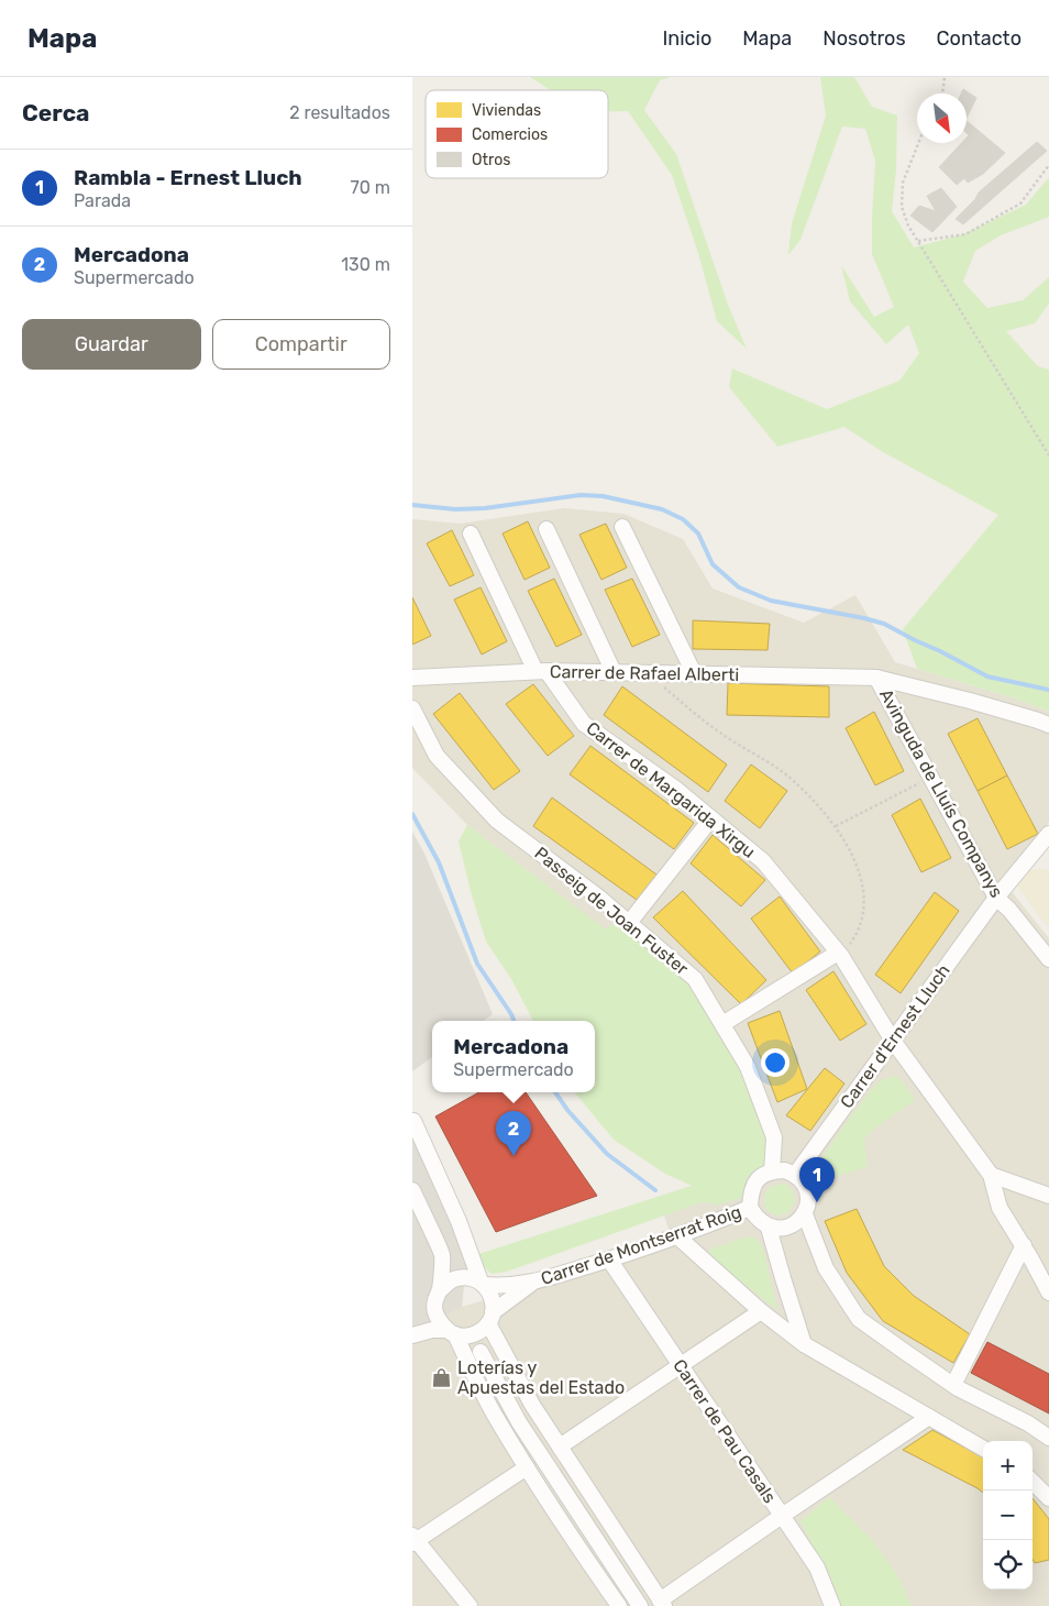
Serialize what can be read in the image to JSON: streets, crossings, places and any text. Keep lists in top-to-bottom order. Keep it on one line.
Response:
{"streets":{"street":["Carrer de Rafael Alberti","Carrer de Margarida Xirgu","Avinguda de Lluís Companys","Passeig de Joan Fuster","Carrer d'Ernest Lluch","Carrer de Montserrat Roig","Carrer de Pau Casals"]},"crossings":[["Carrer de Rafael Alberti","Carrer de Margarida Xirgu"],["Carrer de Rafael Alberti","Avinguda de Lluís Companys"],["Carrer de Margarida Xirgu","Carrer d'Ernest Lluch"],["Avinguda de Lluís Companys","Carrer d'Ernest Lluch"],["Passeig de Joan Fuster","Carrer d'Ernest Lluch"],["Passeig de Joan Fuster","Carrer de Montserrat Roig"],["Carrer d'Ernest Lluch","Carrer de Montserrat Roig"],["Carrer de Montserrat Roig","Carrer de Pau Casals"]],"places":{"shop":["Loterías y Apuestas del Estado"]},"legend":["Viviendas","Comercios","Otros"],"north":"bottom right","page":{"header":"Mapa","nav":["Inicio","Mapa","Nosotros","Contacto"],"heading":["Cerca","2 resultados"],"list":[{"mark":"1","name":"Rambla - Ernest Lluch","note":"Parada","value":"70 m"},{"mark":"2","name":"Mercadona","note":"Supermercado","value":"130 m"}],"buttons":["Guardar","Compartir"],"popup":["Mercadona","Supermercado"],"pins":["2","1"],"map_buttons":["+","−"]}}
